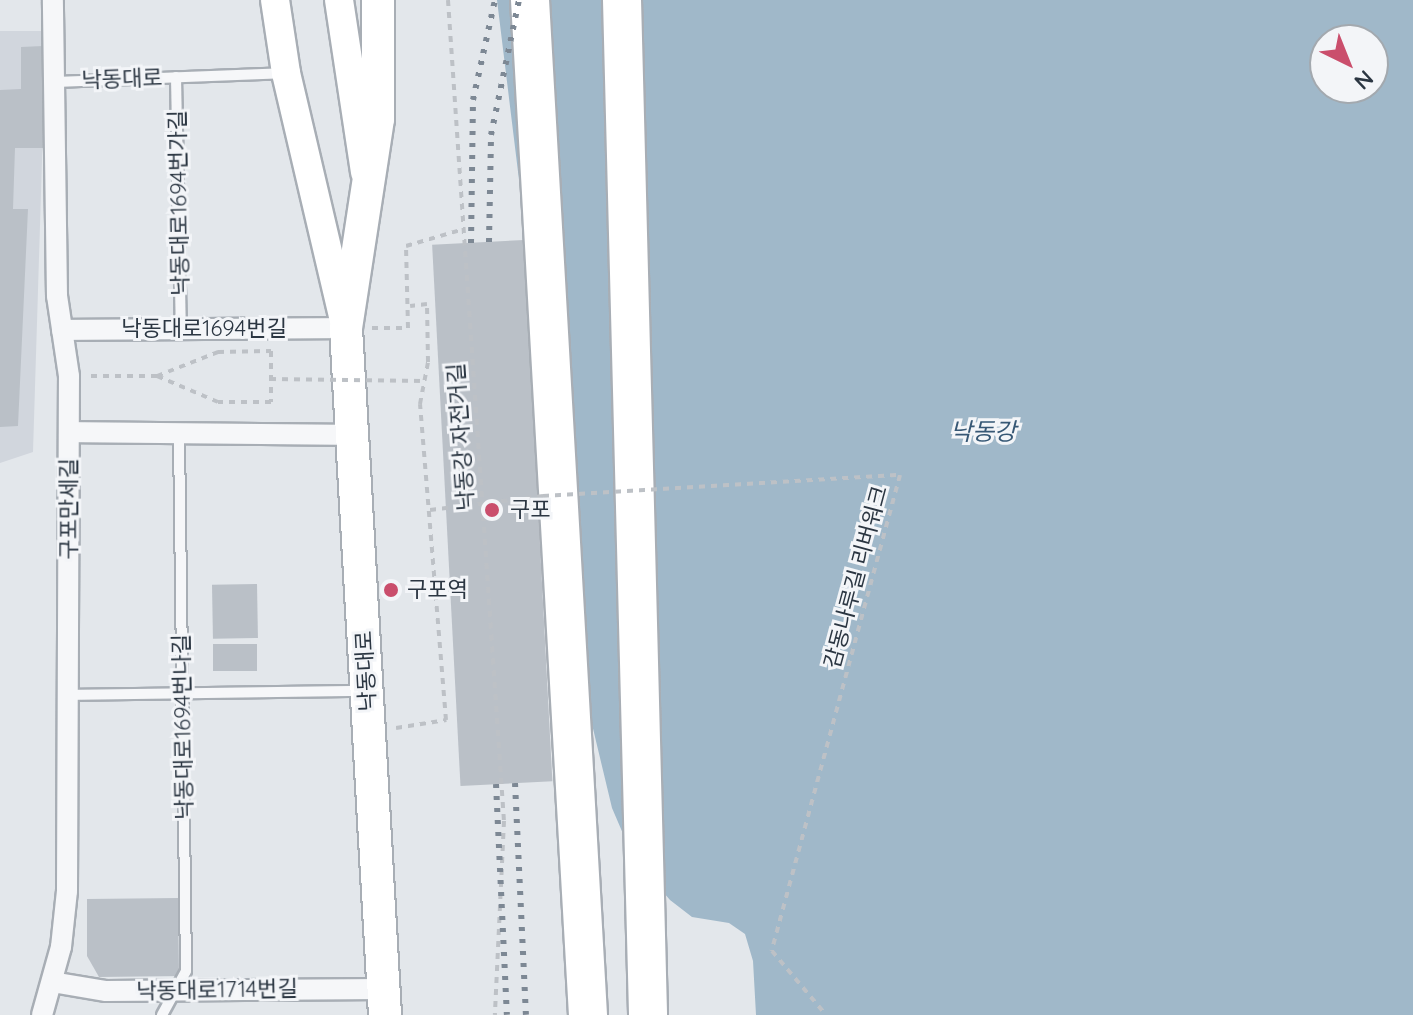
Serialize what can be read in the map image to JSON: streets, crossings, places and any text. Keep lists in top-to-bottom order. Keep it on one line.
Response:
{"streets":{"main road":["낙동대로"],"street":["낙동대로1694번길","구포만세길","낙동대로1714번길"],"lane":["낙동대로1694번가길","낙동대로1694번나길"],"path":["낙동강 자전거길","감동나루길 리버워크"]},"crossings":[["낙동대로","낙동대로1694번가길"],["낙동대로","낙동대로1694번길"],["낙동대로","구포만세길"],["낙동대로","낙동대로1714번길"],["낙동대로1694번가길","낙동대로1694번길"],["낙동대로1694번길","구포만세길"],["구포만세길","낙동대로1714번길"],["낙동대로1694번나길","낙동대로1714번길"]],"water":["낙동강"],"places":["구포","구포역"],"north":"bottom right"}
